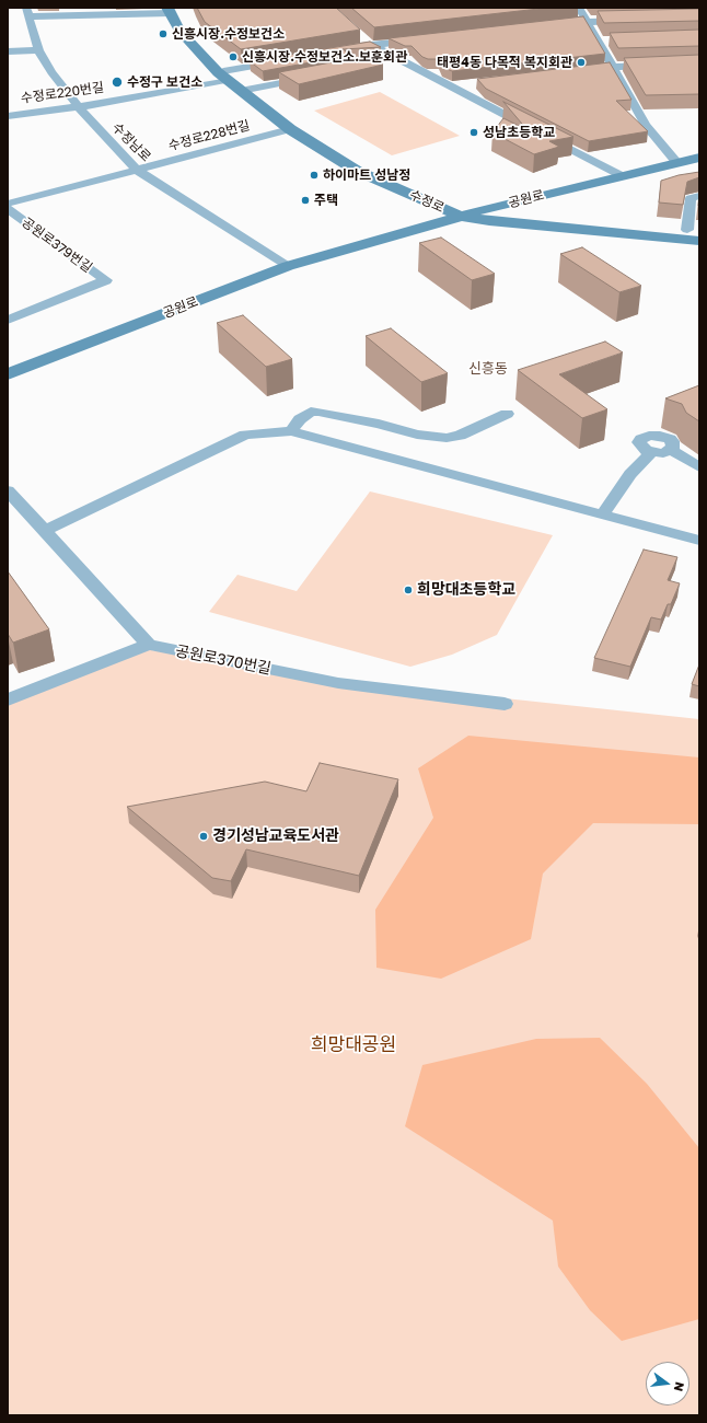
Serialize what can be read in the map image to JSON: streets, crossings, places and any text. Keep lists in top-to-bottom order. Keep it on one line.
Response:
{"streets":{"main road":["공원로","수정로"],"street":["수정로220번길","수정로228번길","수정남로","공원로379번길","공원로370번길"]},"crossings":[["수정로220번길","수정남로"],["수정로220번길","수정로"],["수정로228번길","수정남로"],["수정로228번길","수정로"],["수정남로","공원로"],["공원로","수정로"]],"districts":["신흥동"],"parks":["희망대공원"],"places":["신흥시장.수정보건소","신흥시장.수정보건소.보훈회관","태평4동 다목적 복지회관","수정구 보건소","성남초등학교","하이마트 성남정","주택","희망대초등학교","경기성남교육도서관"],"north":"right"}
